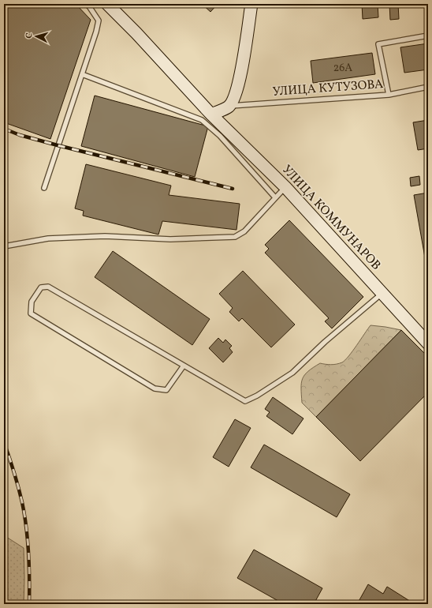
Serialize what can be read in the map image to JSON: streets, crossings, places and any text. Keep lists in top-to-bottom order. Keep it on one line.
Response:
{"streets":{"main road":["УЛИЦА КОММУНАРОВ"],"lane":["УЛИЦА КУТУЗОВА"]},"house_numbers":["26А"],"north":"left"}
